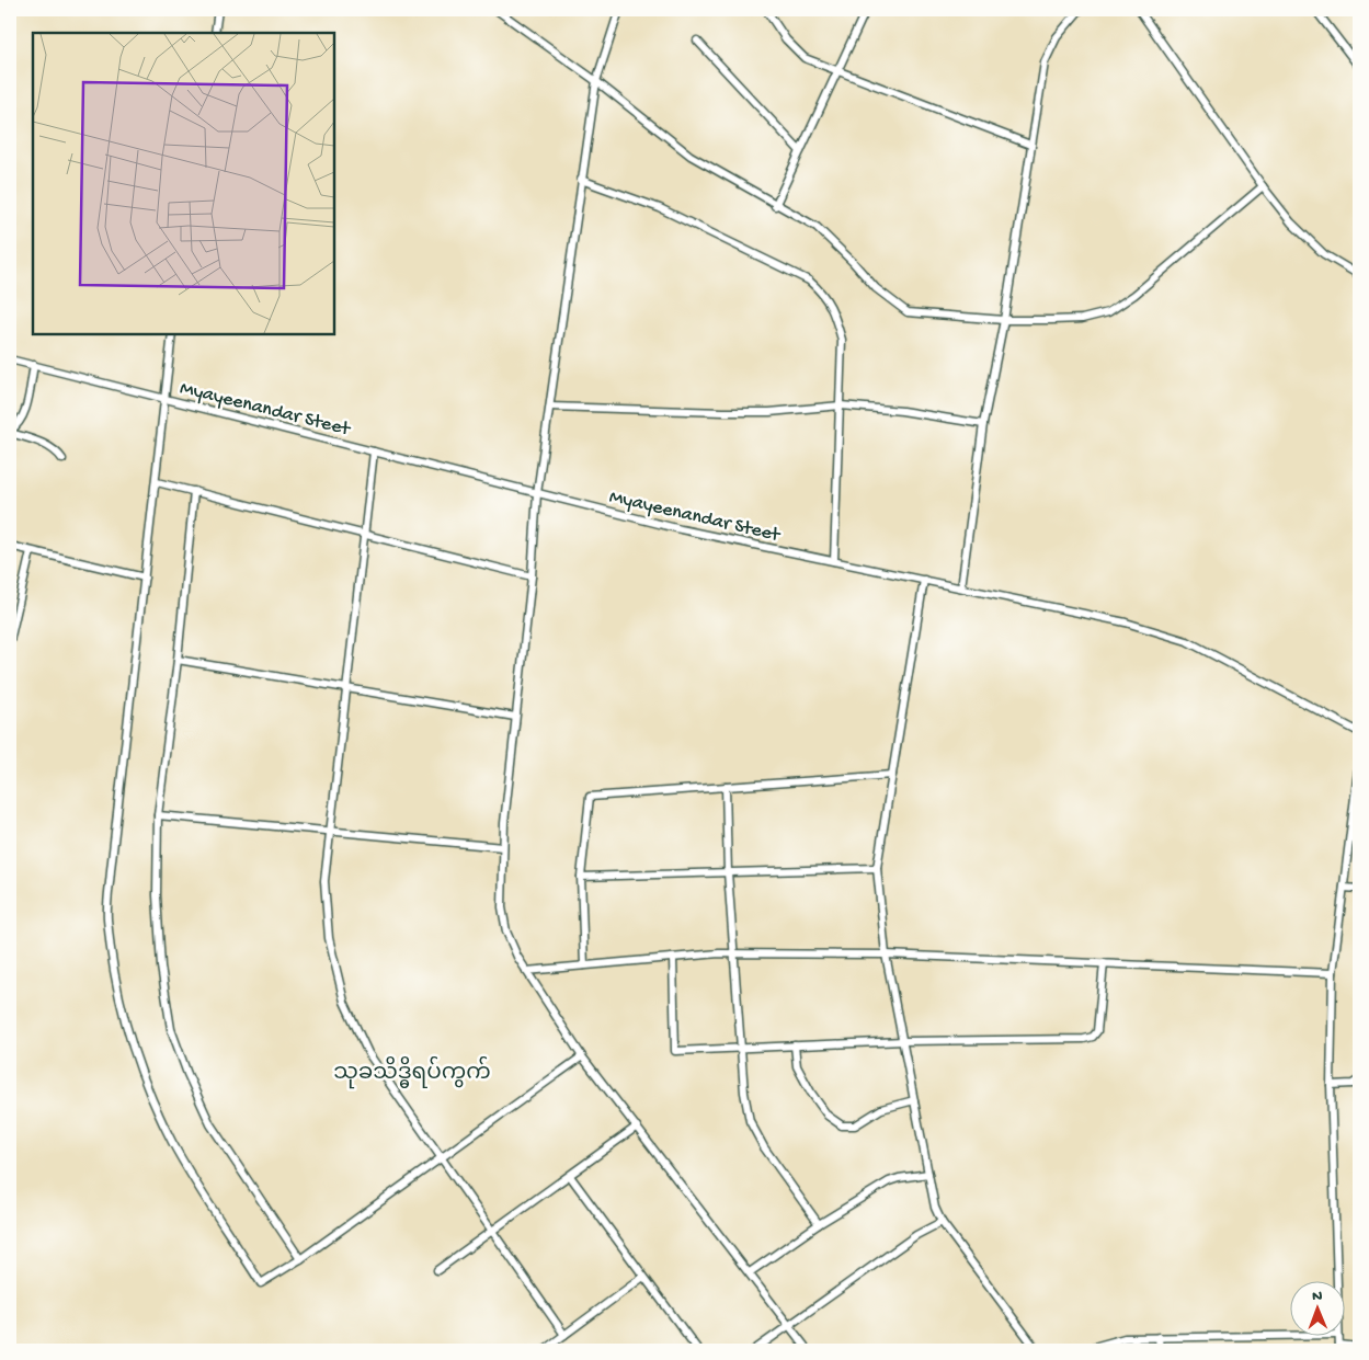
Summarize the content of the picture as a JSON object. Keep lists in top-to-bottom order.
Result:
{
  "streets": {
    "street": ["Myayeenandar Steet"]
  },
  "districts": ["သုခသိဒ္ဓိရပ်ကွက်"],
  "north": "top"
}
